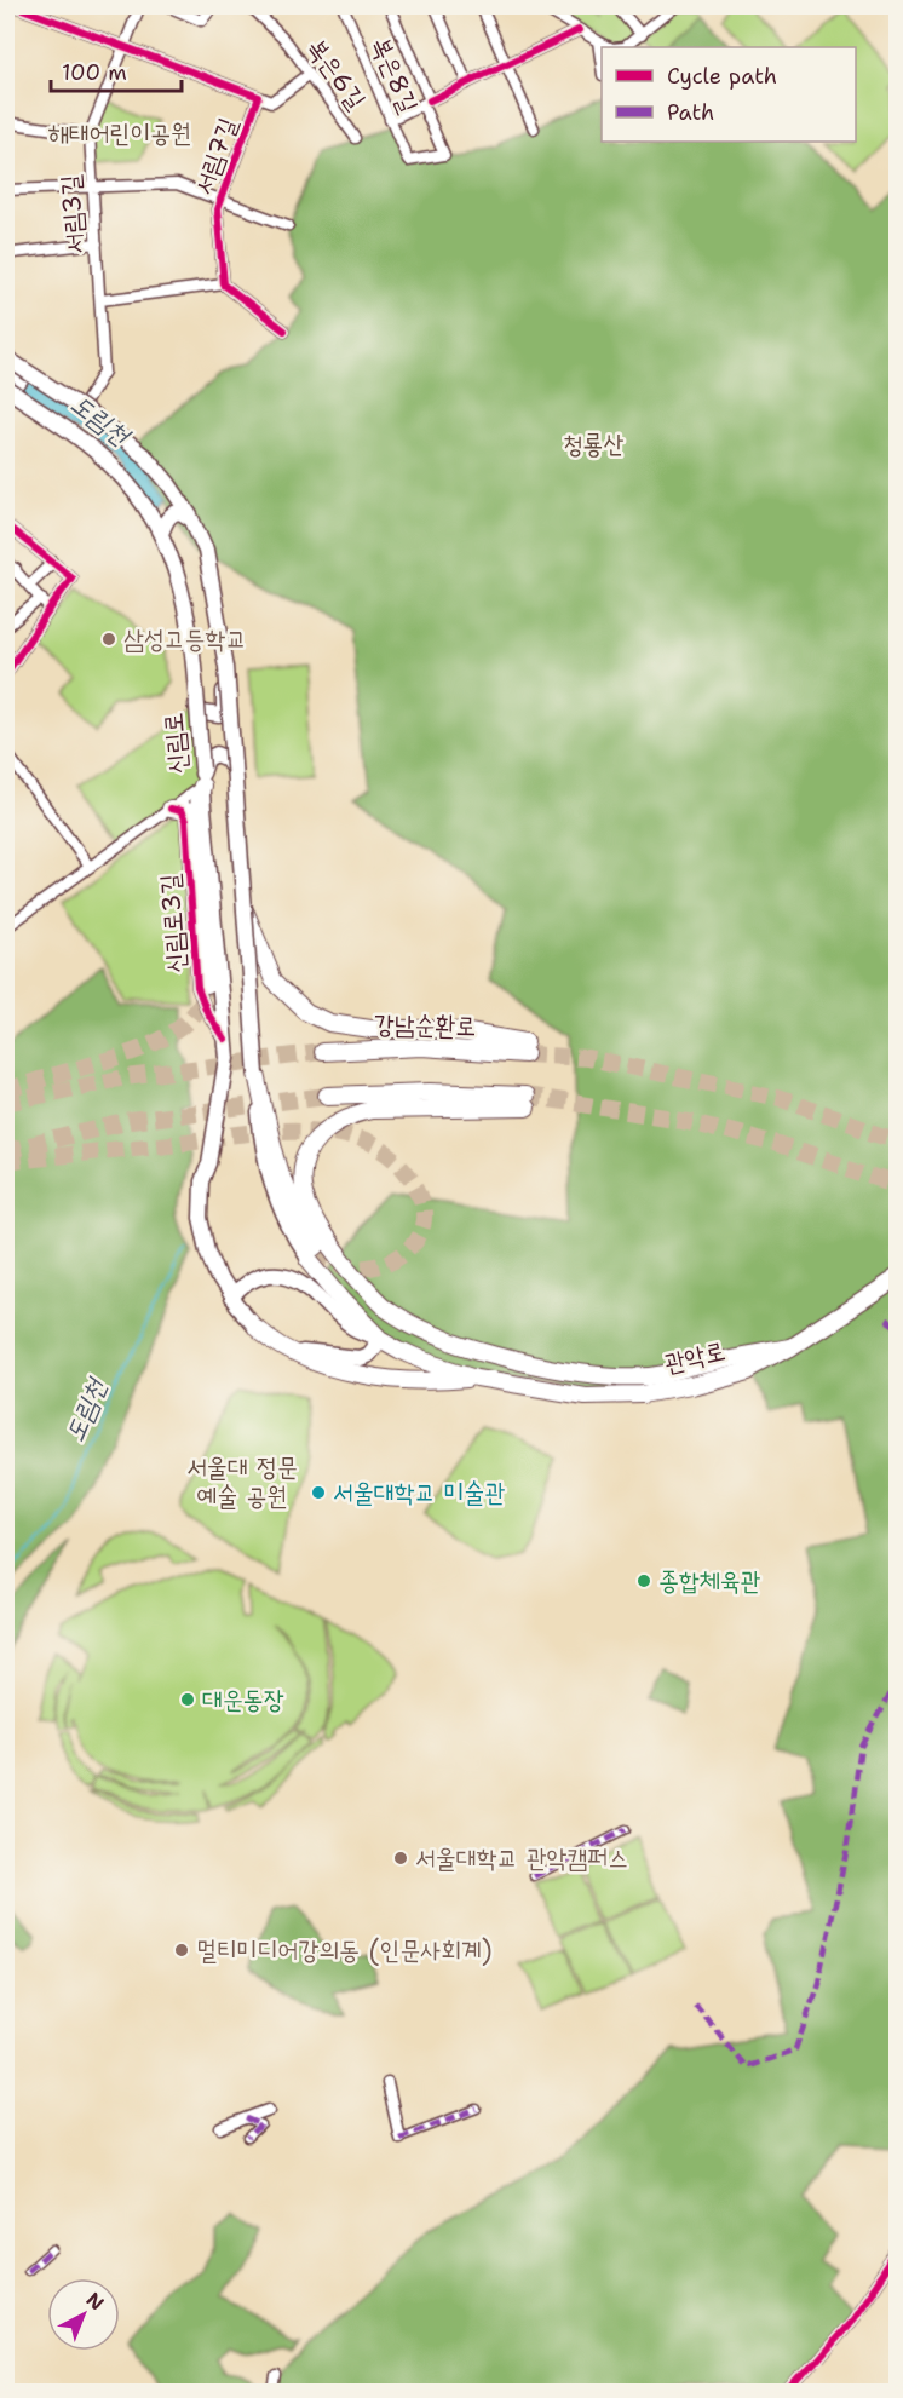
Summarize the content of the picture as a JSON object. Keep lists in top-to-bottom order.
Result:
{
  "streets": {
    "main road": ["신림로", "강남순환로", "관악로"],
    "street": [
      "복은6길",
      "복은8길",
      "서림7길",
      "서림3길",
      "신림로3길"
    ]
  },
  "crossings": [
    ["서림7길", "서림3길"],
    ["신림로", "신림로3길"],
    ["신림로", "관악로"]
  ],
  "water": ["도림천"],
  "parks": ["해태어린이공원", "청룡산", "서울대 정문 예술 공원"],
  "places": [
    "삼성고등학교",
    "서울대학교 미술관",
    "종합체육관",
    "대운동장",
    "서울대학교 관악캠퍼스",
    "멀티미디어강의동 (인문사회계)"
  ],
  "legend": ["Cycle path", "Path"],
  "scale_bar": "100 m",
  "north": "top right"
}
